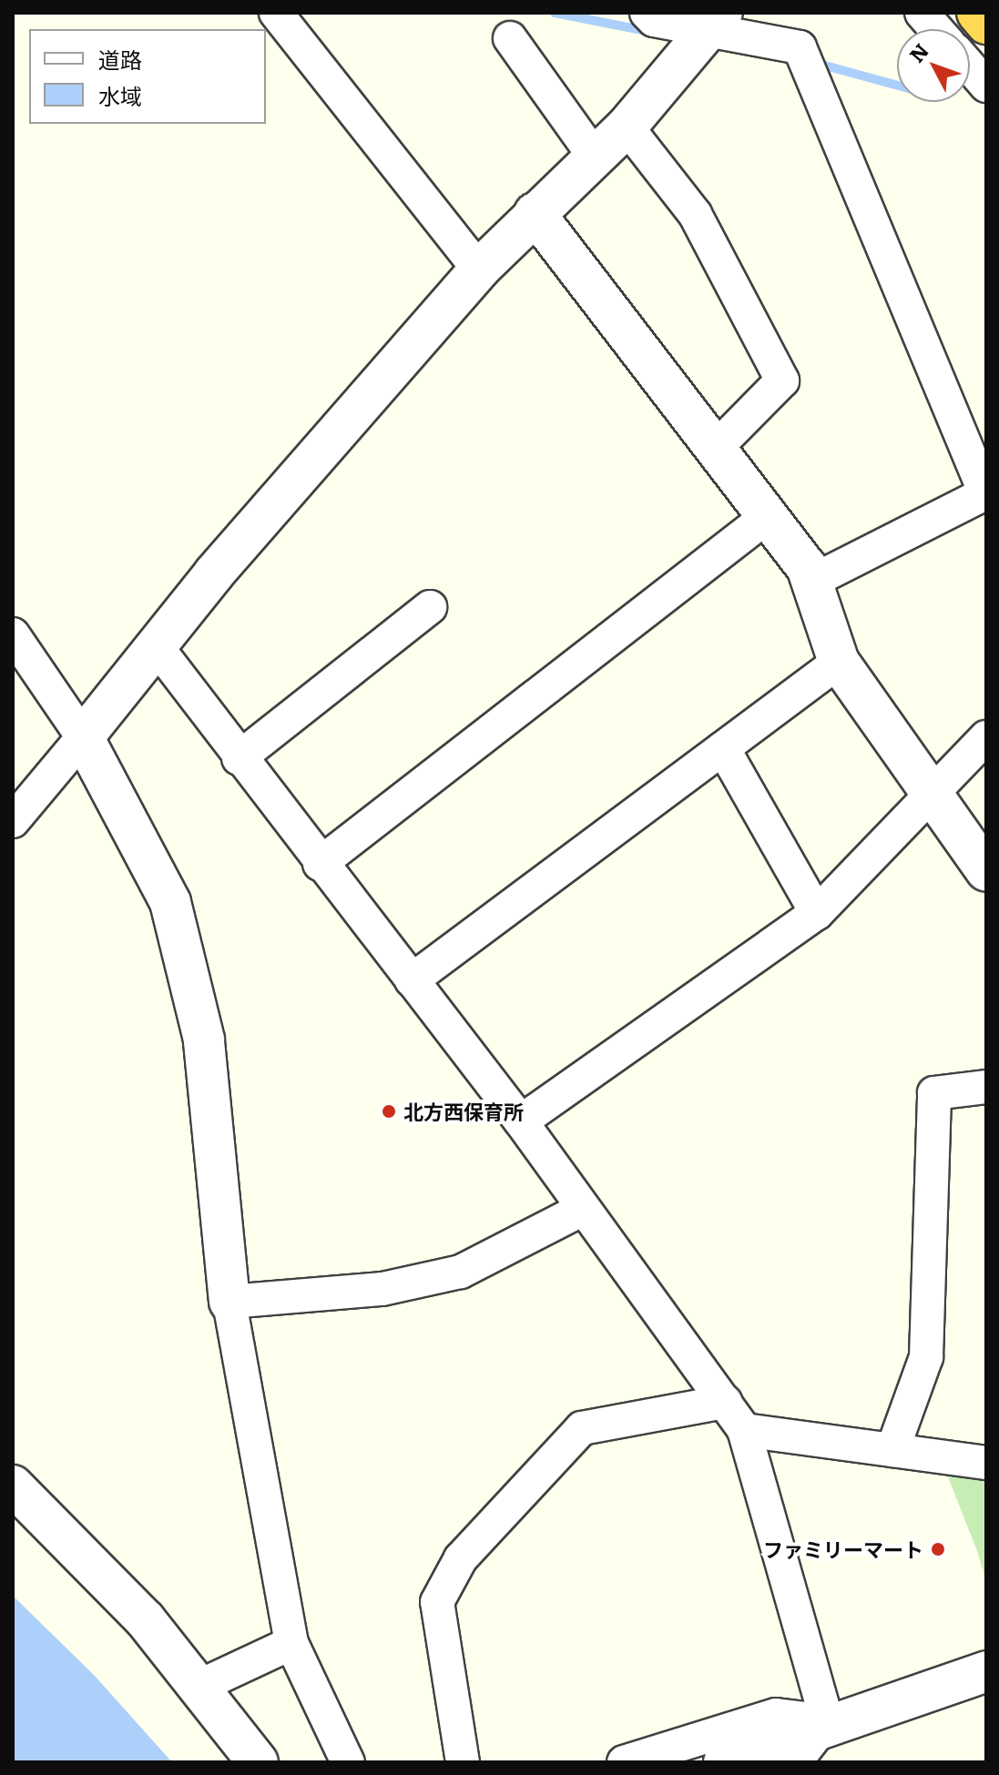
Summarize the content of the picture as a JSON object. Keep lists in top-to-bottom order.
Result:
{
  "places": ["北方西保育所", "ファミリーマート"],
  "legend": ["道路", "水域"],
  "north": "top left"
}
